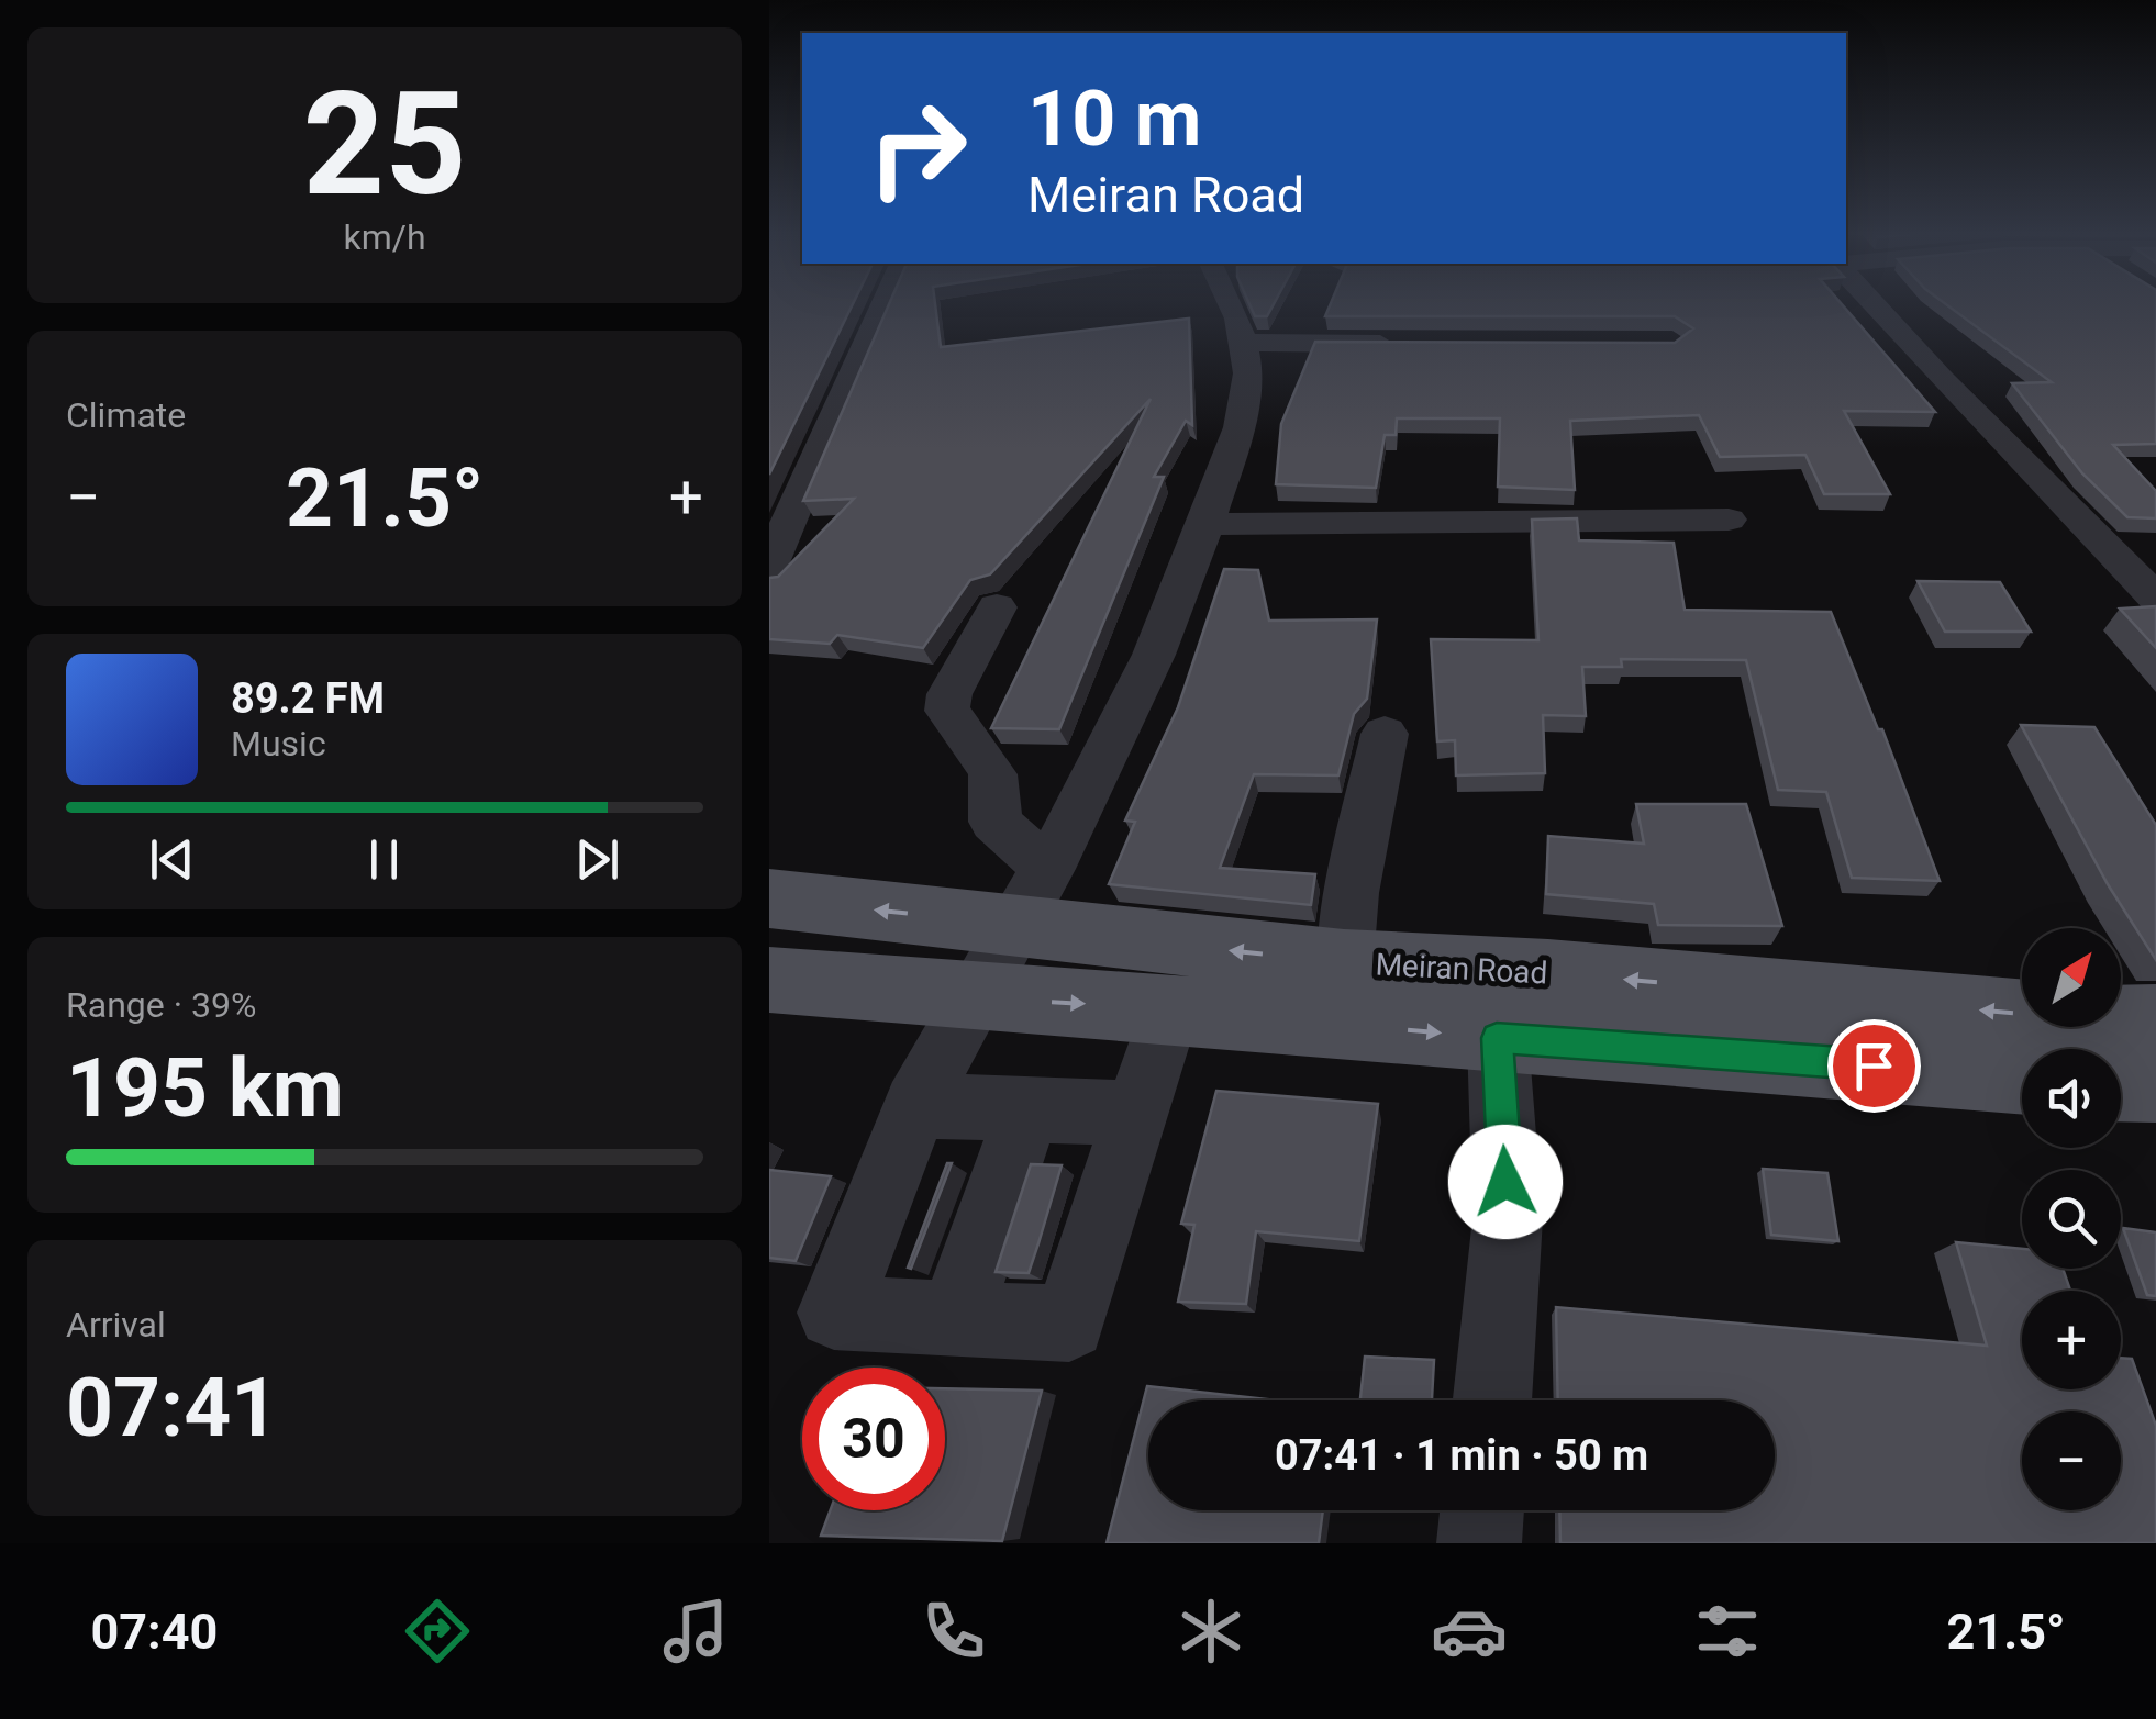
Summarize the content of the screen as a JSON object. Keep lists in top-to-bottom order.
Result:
{
  "streets": {
    "main road": ["Meiran Road"]
  },
  "north": "top right",
  "page": {
    "tile": [
      ["25", "km/h"],
      "Climate",
      ["Range · 39%", "195 km"],
      ["Arrival", "07:41"]
    ],
    "turn": ["10 m", "Meiran Road"],
    "heat": ["−", "21.5°", "+"],
    "song": ["89.2 FM", "Music"],
    "map_buttons": ["+", "−"],
    "limit": "30",
    "trip": "07:41 · 1 min · 50 m",
    "tabs": ["07:40", "21.5°"]
  }
}
